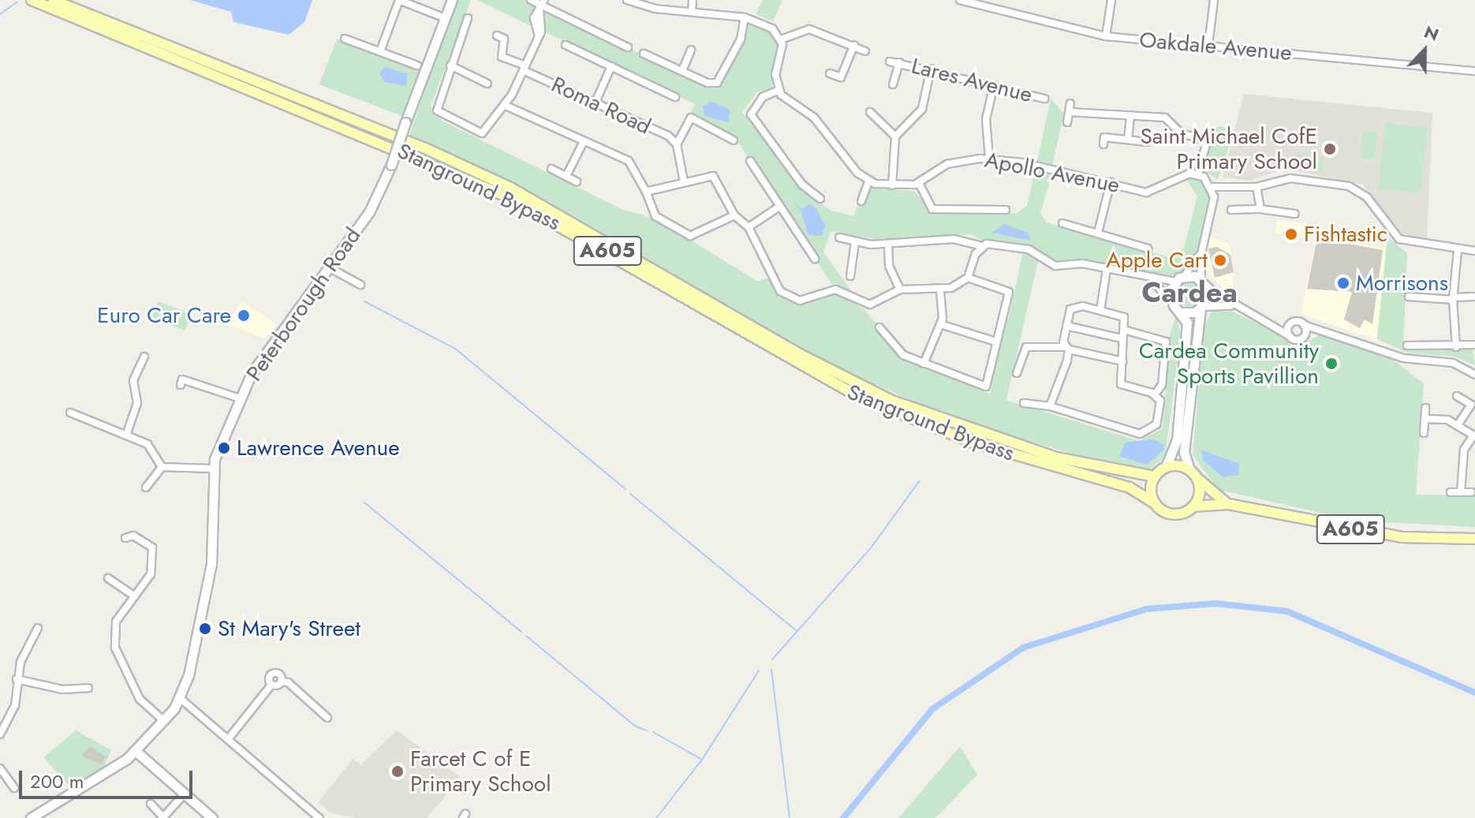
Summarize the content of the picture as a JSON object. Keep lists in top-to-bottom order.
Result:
{
  "streets": {
    "main road": ["Stanground Bypass", "A605", "Peterborough Road"],
    "street": [
      "Oakdale Avenue",
      "Lares Avenue",
      "Roma Road",
      "Apollo Avenue"
    ]
  },
  "crossings": [
    ["Stanground Bypass", "A605"]
  ],
  "districts": ["Cardea"],
  "places": [
    "Saint Michael CofE Primary School",
    "Fishtastic",
    "Apple Cart",
    "Morrisons",
    "Euro Car Care",
    "Cardea Community Sports Pavillion",
    "Lawrence Avenue",
    "St Mary's Street",
    "Farcet C of E Primary School"
  ],
  "scale_bar": "200 m",
  "north": "top"
}
